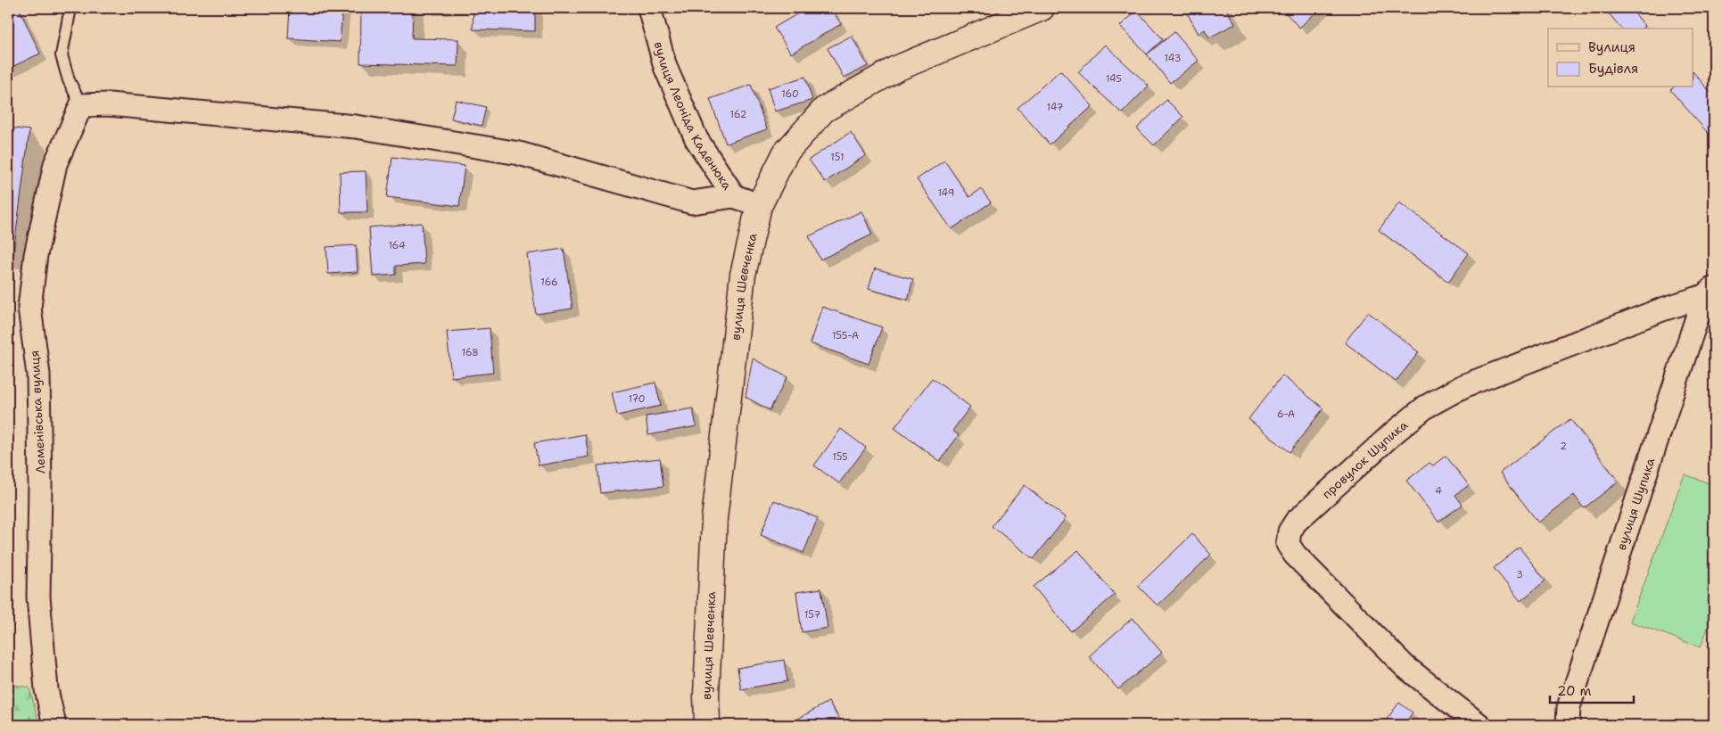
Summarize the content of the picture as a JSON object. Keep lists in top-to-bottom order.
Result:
{
  "streets": {
    "street": [
      "вулиця Леоніда Каденюка",
      "вулиця Шевченка",
      "Леменівська вулиця",
      "провулок Шупика",
      "вулиця Шупика"
    ]
  },
  "crossings": [
    ["вулиця Леоніда Каденюка", "вулиця Шевченка"],
    ["провулок Шупика", "вулиця Шупика"]
  ],
  "house_numbers": [
    "143",
    "145",
    "160",
    "147",
    "162",
    "151",
    "149",
    "164",
    "166",
    "155-А",
    "168",
    "170",
    "6-А",
    "2",
    "155",
    "4",
    "3",
    "157"
  ],
  "legend": ["Вулиця", "Будівля"],
  "scale_bar": "20 m"
}
